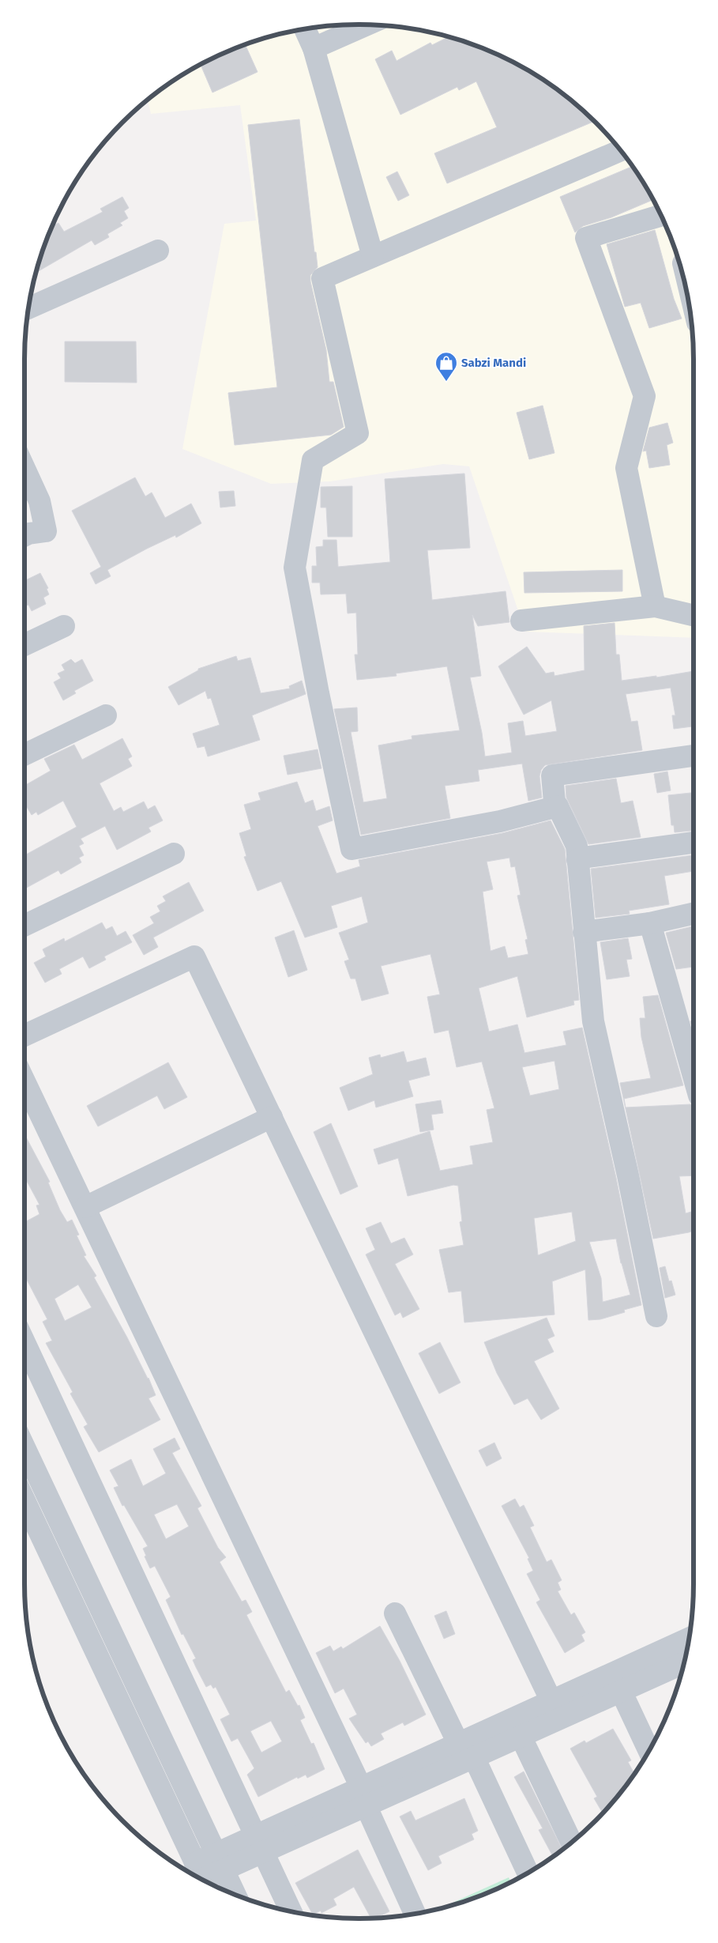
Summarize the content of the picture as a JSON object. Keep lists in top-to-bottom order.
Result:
{
  "places": {
    "shop": ["Sabzi Mandi"]
  }
}
